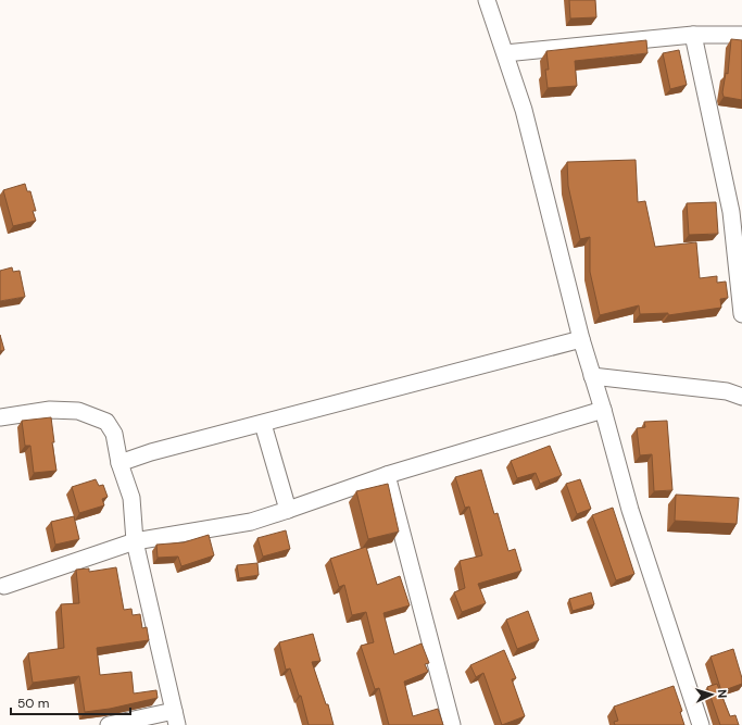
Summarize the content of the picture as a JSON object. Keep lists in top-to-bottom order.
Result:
{
  "scale_bar": "50 m",
  "north": "right"
}
